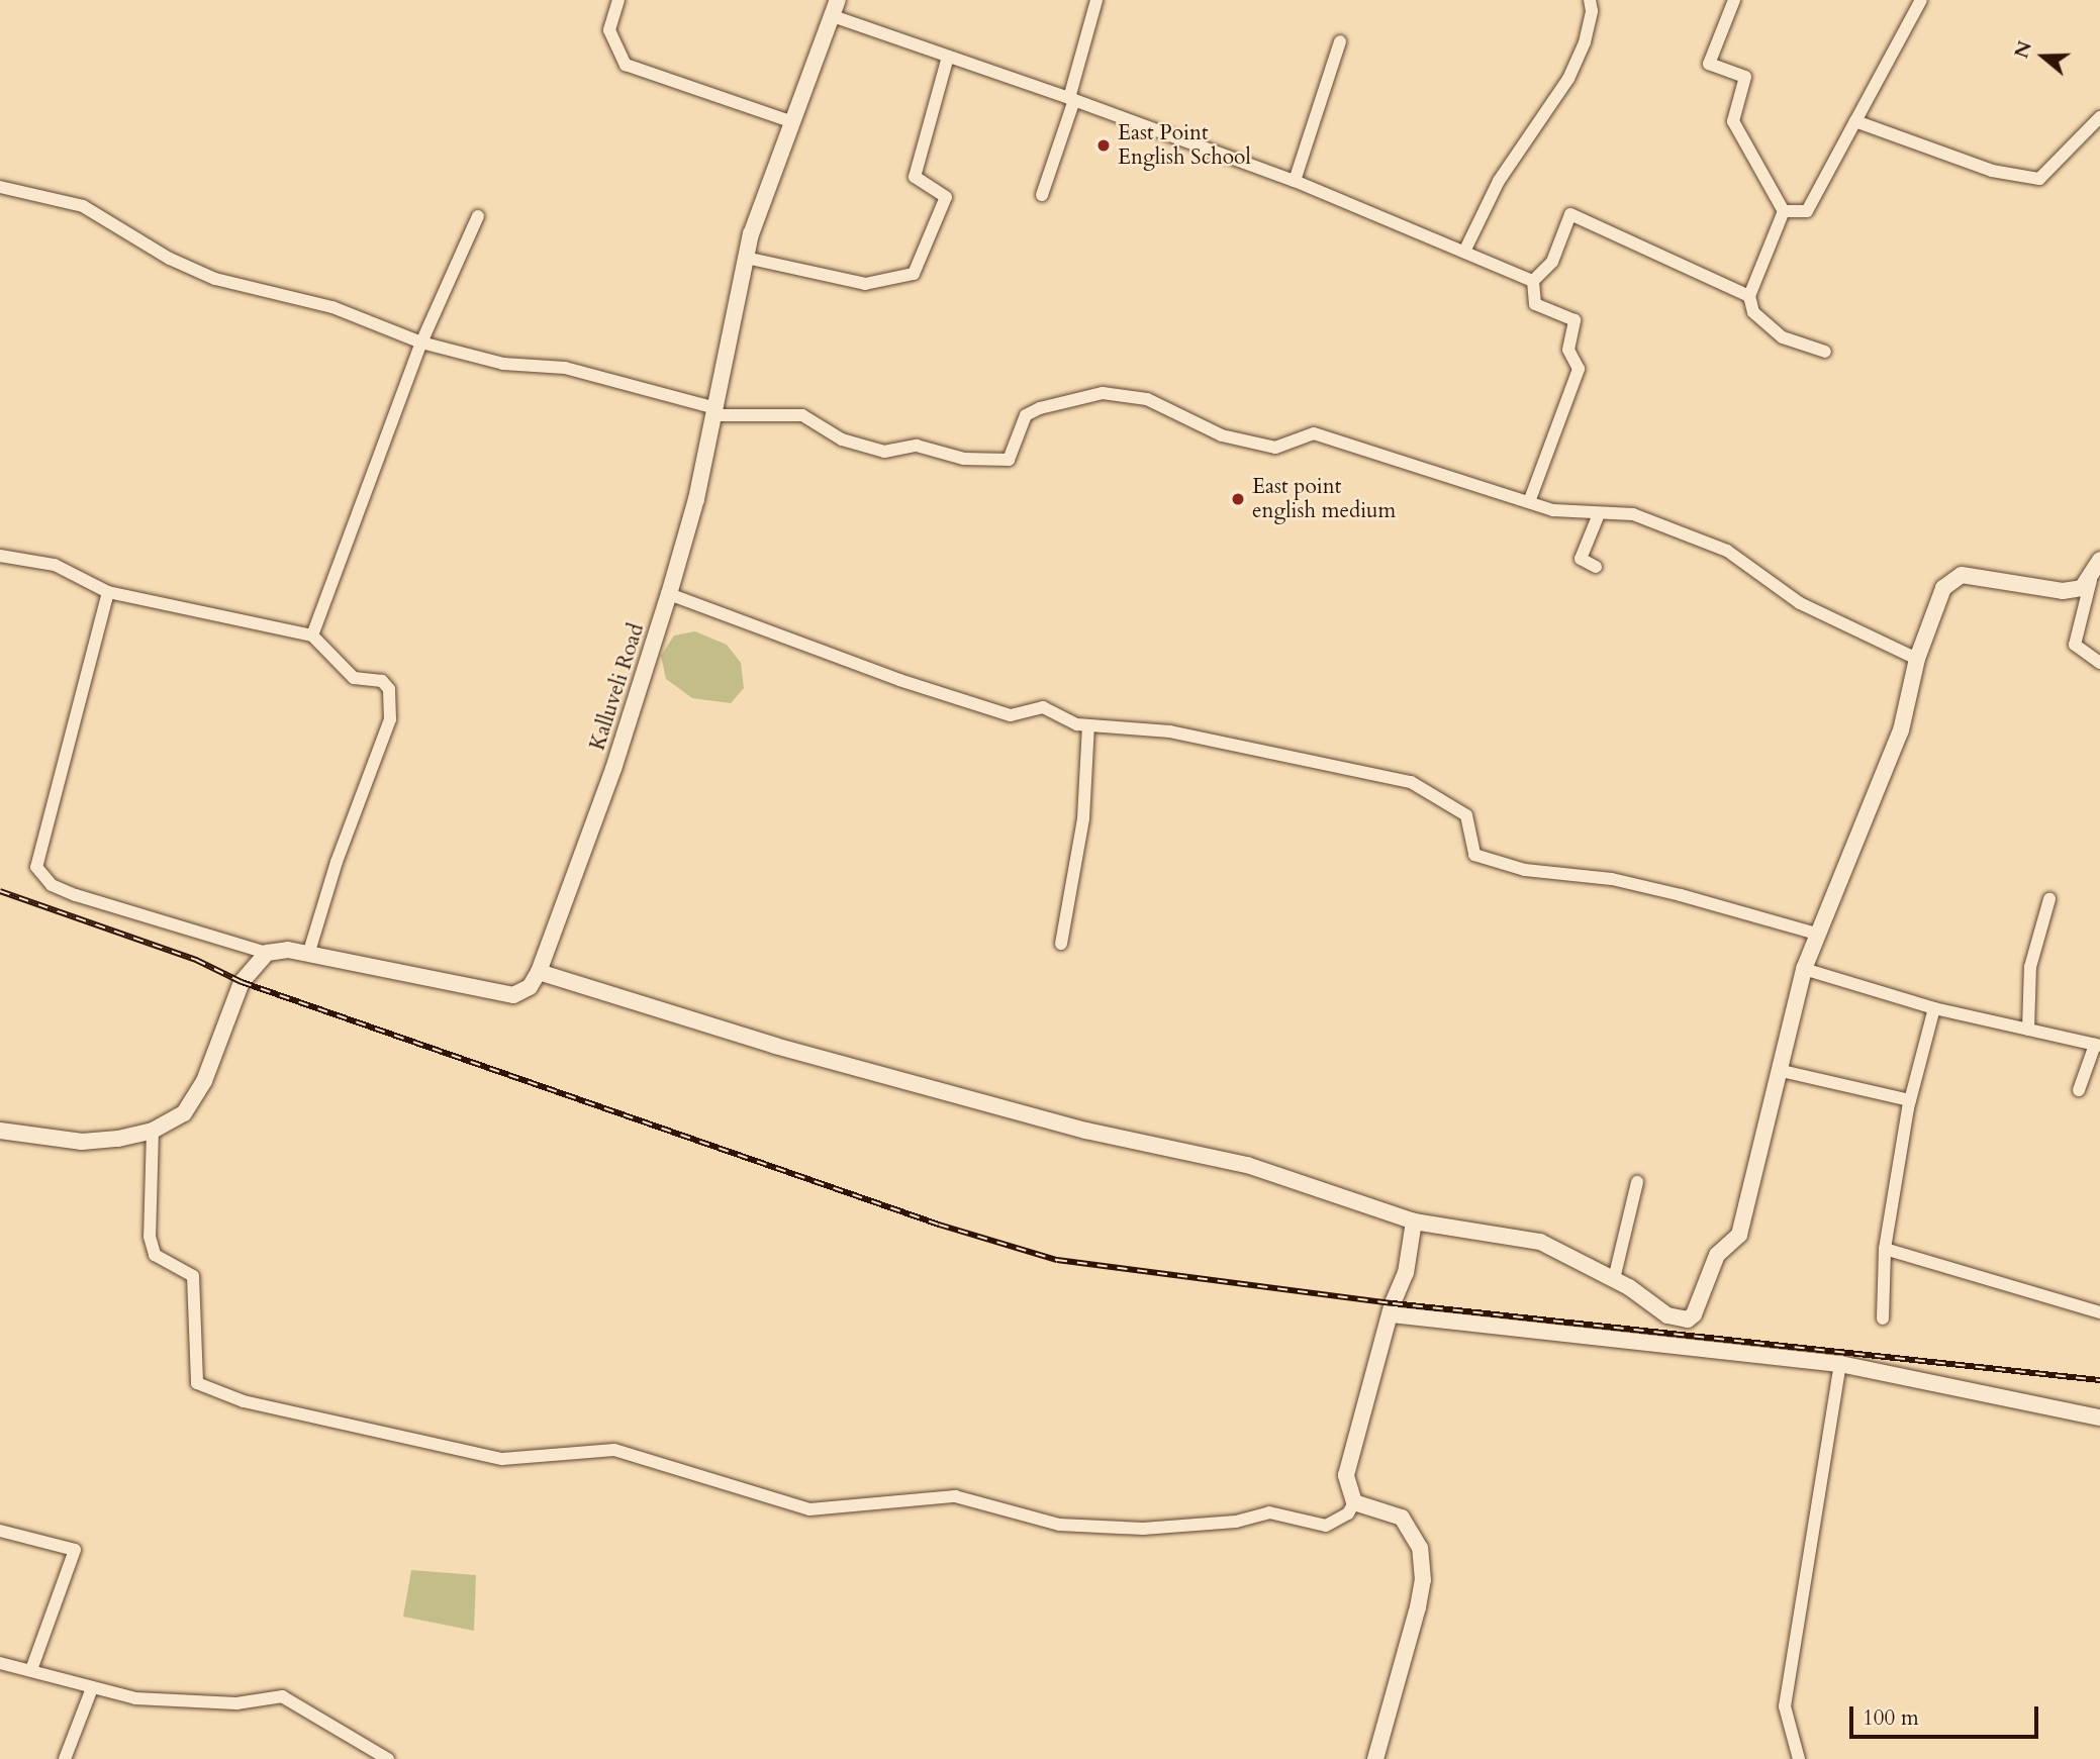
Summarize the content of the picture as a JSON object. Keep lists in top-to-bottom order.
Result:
{
  "streets": {
    "street": ["Kalluveli Road"]
  },
  "places": ["East Point English School", "East point english medium"],
  "scale_bar": "100 m",
  "north": "left"
}
